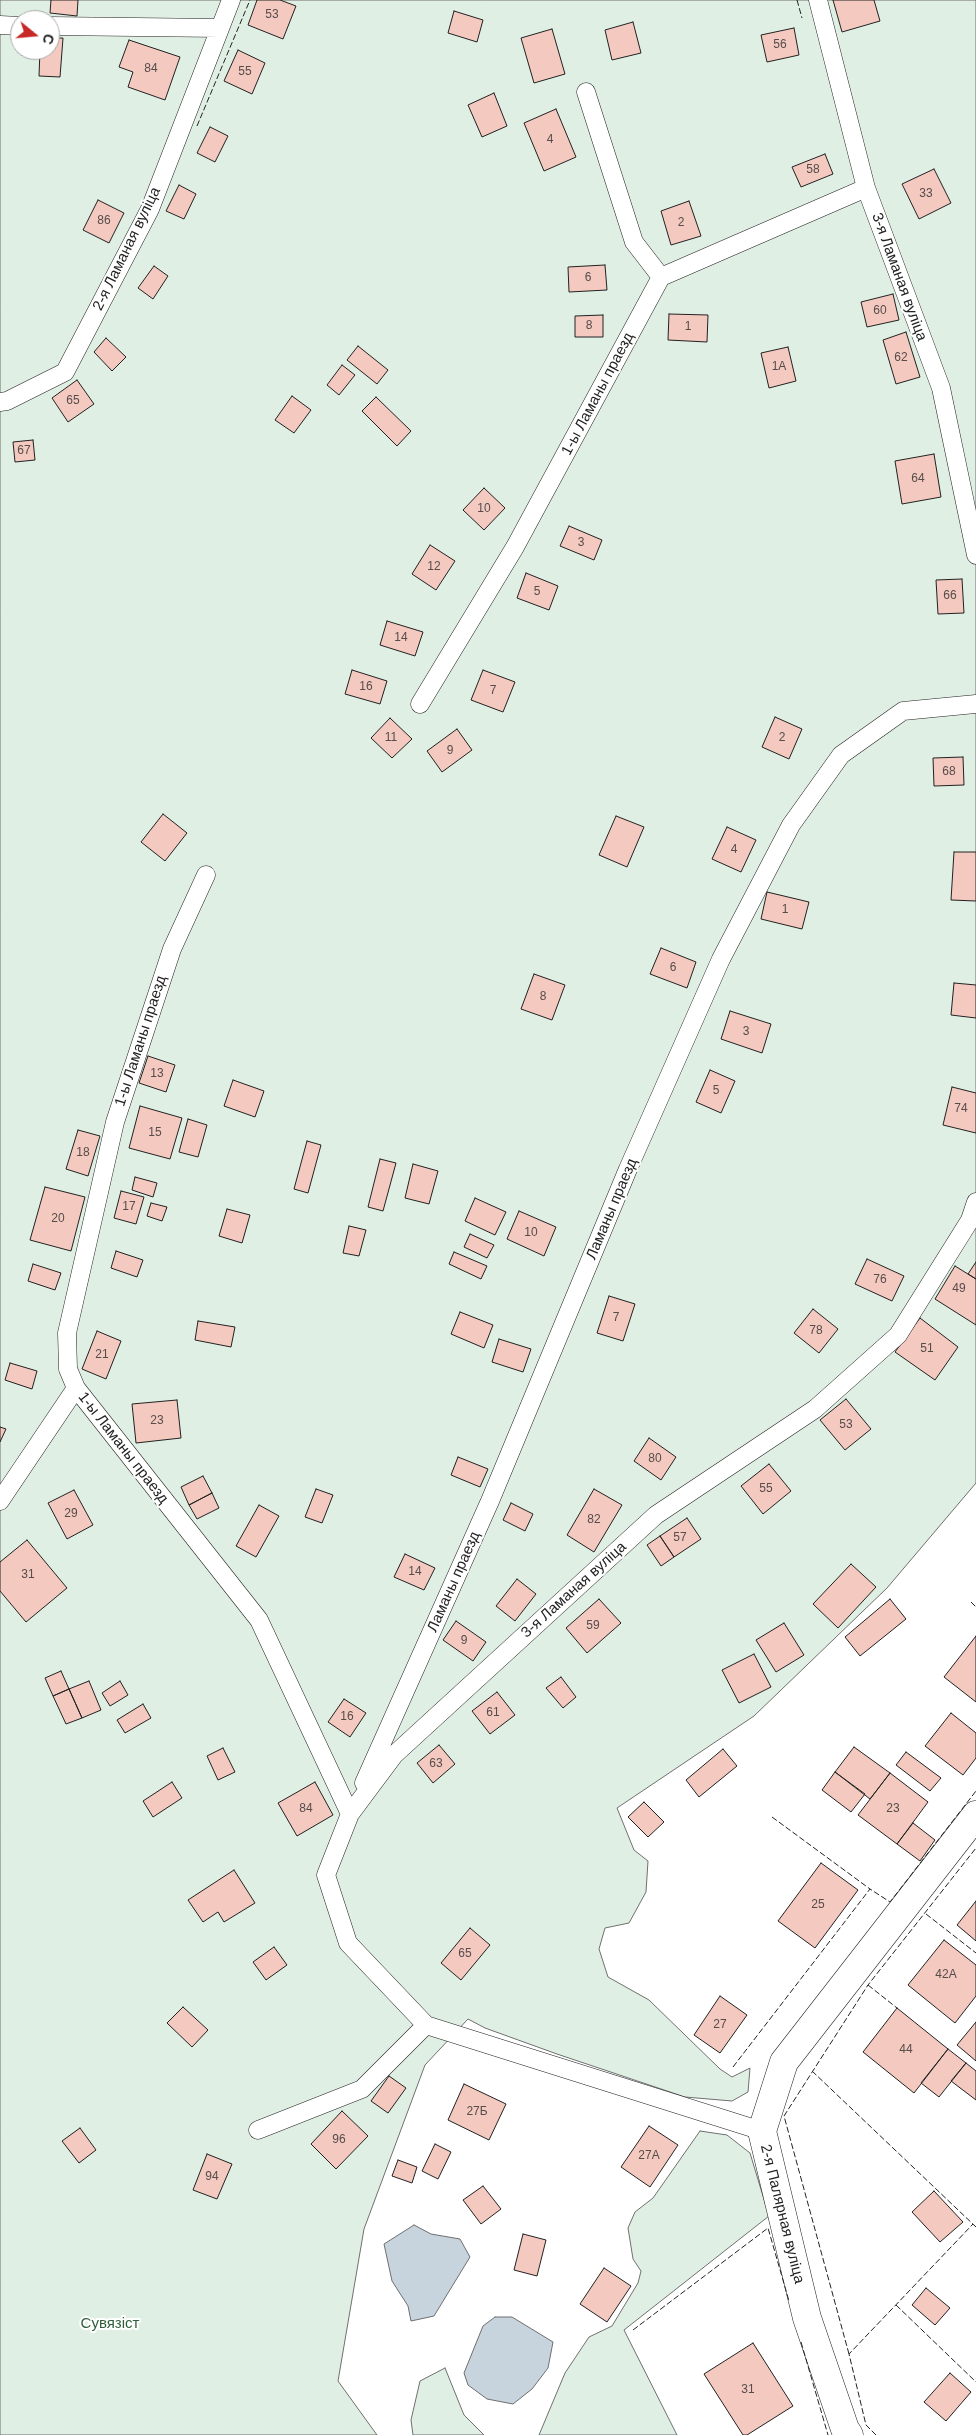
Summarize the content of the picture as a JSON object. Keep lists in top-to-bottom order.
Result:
{
  "streets": {
    "street": ["2-я Палярная вуліца"],
    "lane": [
      "2-я Ламаная вуліца",
      "3-я Ламаная вуліца",
      "1-ы Ламаны праезд",
      "Ламаны праезд"
    ]
  },
  "crossings": [
    ["3-я Ламаная вуліца", "1-ы Ламаны праезд"],
    ["3-я Ламаная вуліца", "Ламаны праезд"],
    ["1-ы Ламаны праезд", "Ламаны праезд"]
  ],
  "parks": ["Сувязіст"],
  "house_numbers": [
    "53",
    "56",
    "84",
    "55",
    "4",
    "58",
    "33",
    "86",
    "2",
    "6",
    "60",
    "8",
    "1",
    "62",
    "1А",
    "65",
    "67",
    "64",
    "10",
    "3",
    "12",
    "5",
    "66",
    "14",
    "16",
    "7",
    "11",
    "2",
    "9",
    "68",
    "4",
    "1",
    "6",
    "8",
    "3",
    "13",
    "5",
    "74",
    "15",
    "18",
    "17",
    "20",
    "10",
    "76",
    "49",
    "7",
    "78",
    "51",
    "21",
    "23",
    "53",
    "80",
    "55",
    "29",
    "82",
    "57",
    "14",
    "31",
    "59",
    "9",
    "61",
    "16",
    "63",
    "84",
    "23",
    "25",
    "65",
    "42А",
    "27",
    "44",
    "27Б",
    "96",
    "27А",
    "94",
    "31"
  ],
  "north": "right"
}
